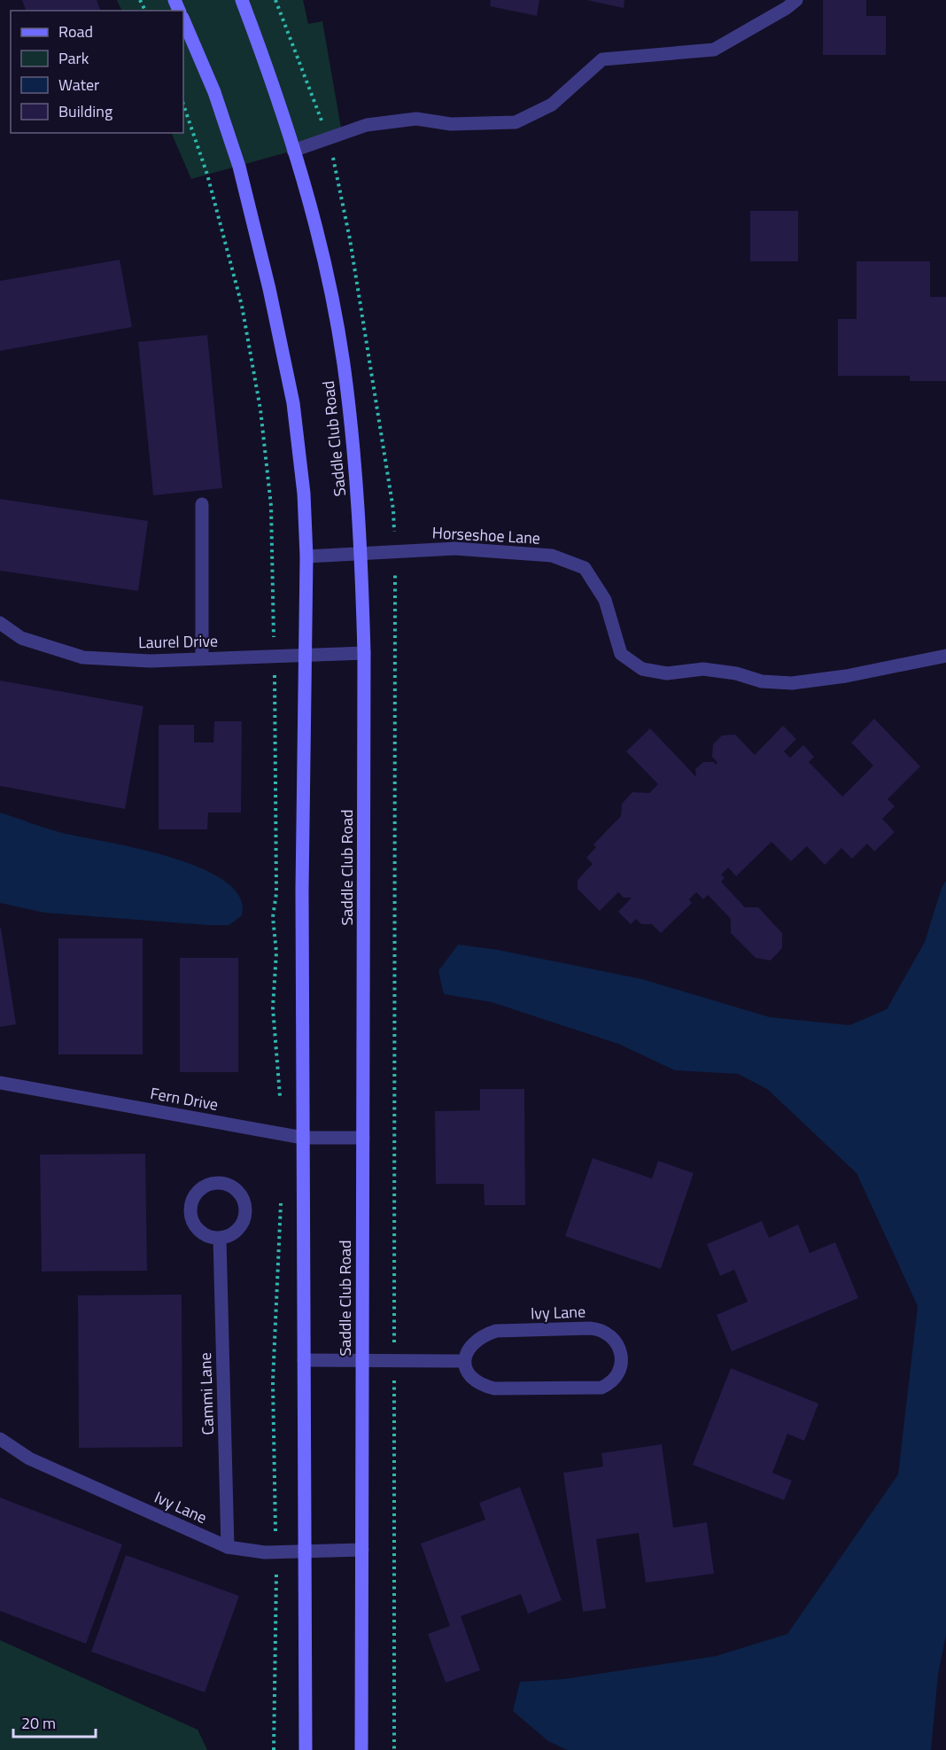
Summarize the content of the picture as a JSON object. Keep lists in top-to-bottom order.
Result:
{
  "streets": {
    "street": [
      "Saddle Club Road",
      "Horseshoe Lane",
      "Laurel Drive",
      "Fern Drive",
      "Ivy Lane",
      "Cammi Lane"
    ]
  },
  "crossings": [
    ["Saddle Club Road", "Horseshoe Lane"],
    ["Saddle Club Road", "Laurel Drive"],
    ["Saddle Club Road", "Fern Drive"],
    ["Saddle Club Road", "Ivy Lane"],
    ["Ivy Lane", "Cammi Lane"]
  ],
  "legend": [
    "Road",
    "Park",
    "Water",
    "Building"
  ],
  "scale_bar": "20 m"
}
